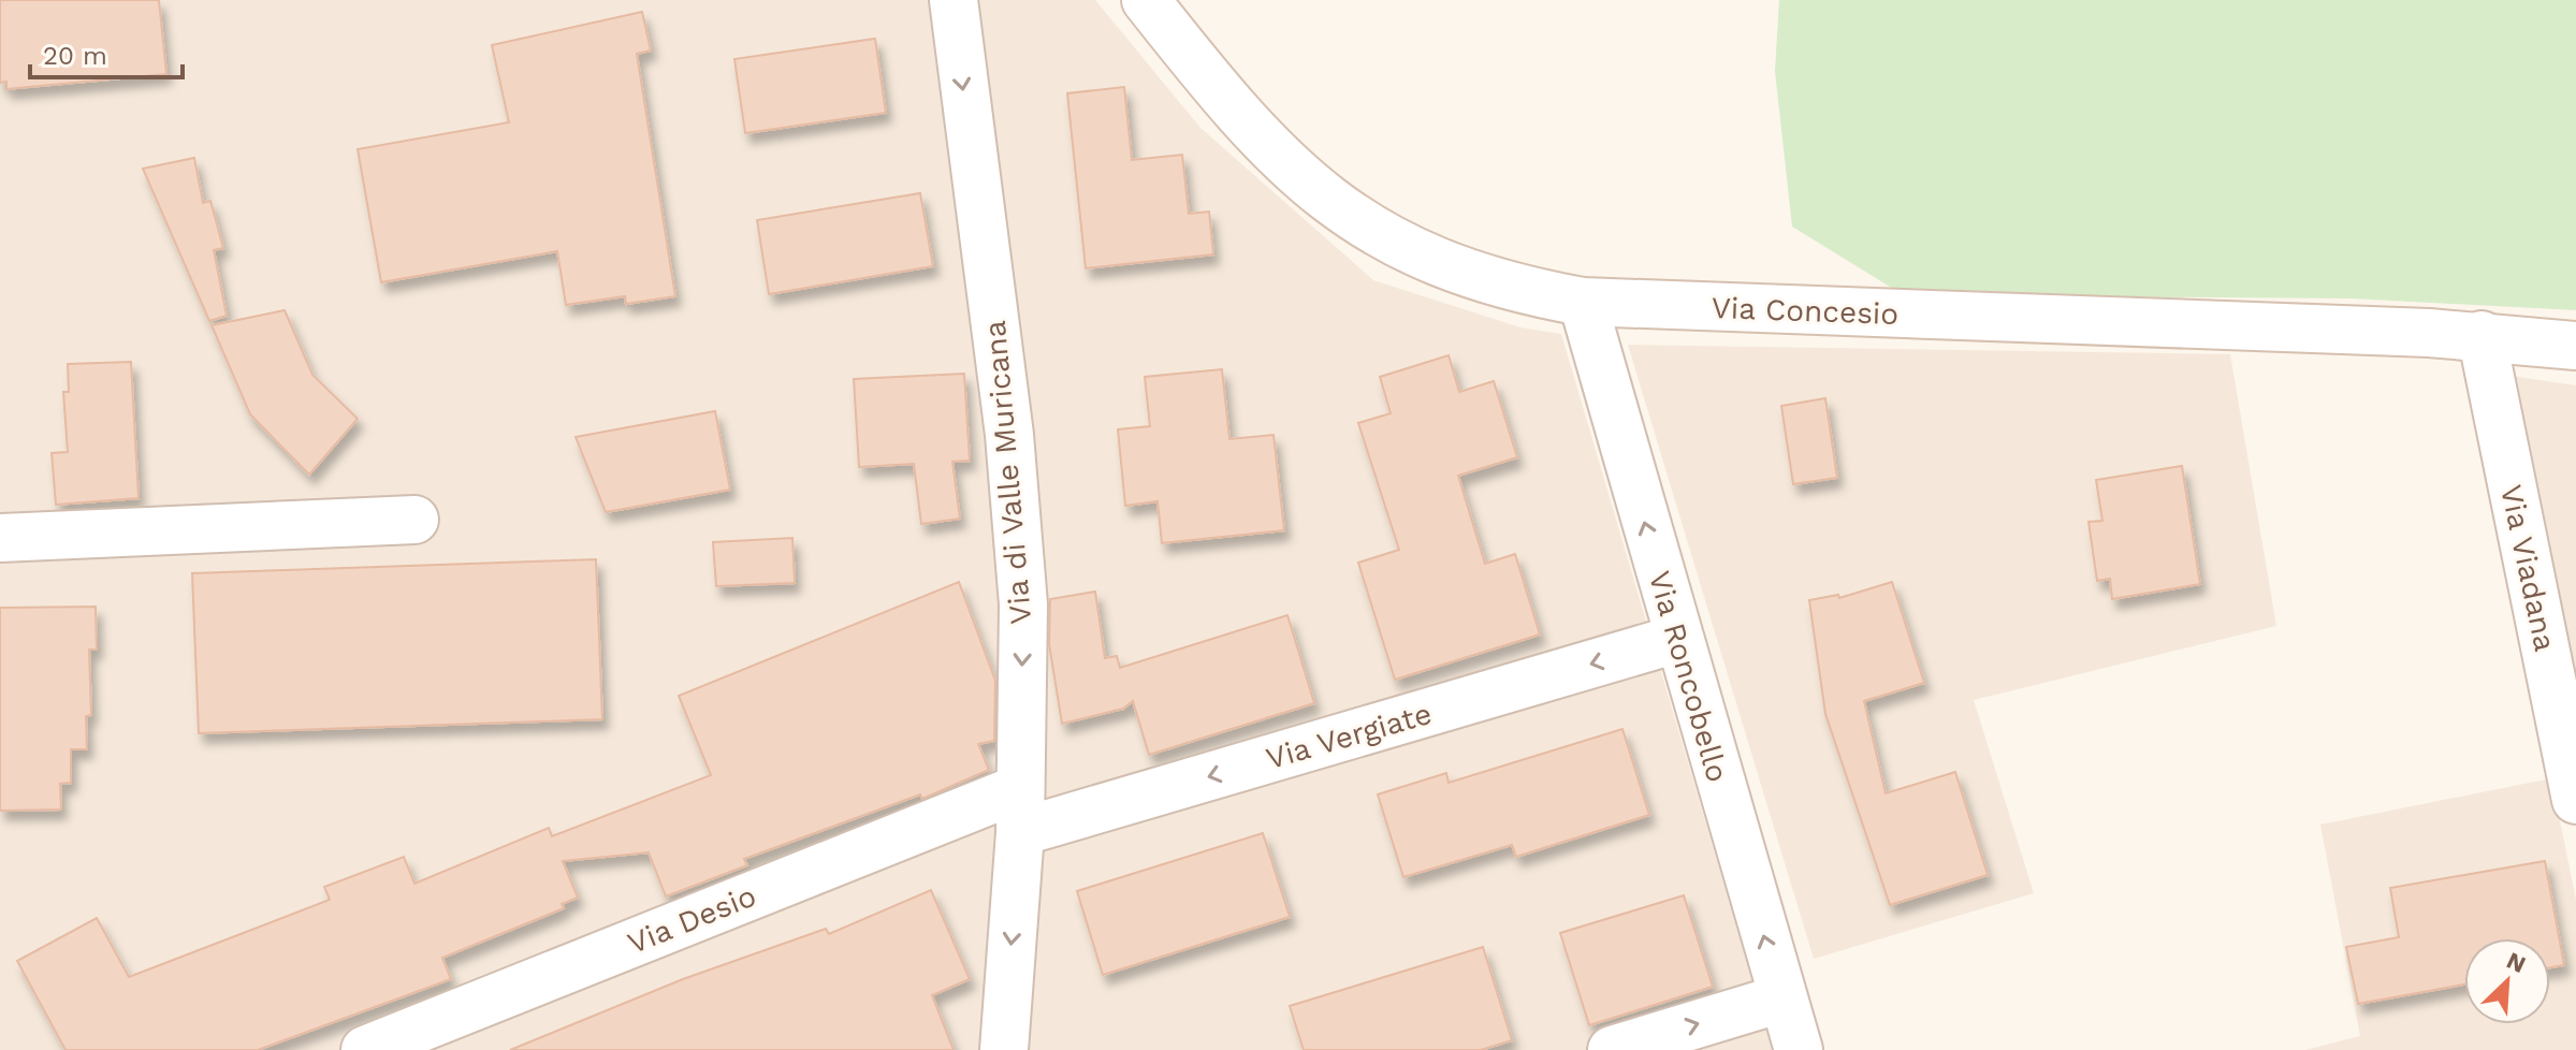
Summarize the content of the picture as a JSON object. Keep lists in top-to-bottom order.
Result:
{
  "streets": {
    "street": [
      "Via Concesio",
      "Via di Valle Muricana",
      "Via Viadana",
      "Via Roncobello",
      "Via Vergiate",
      "Via Desio"
    ]
  },
  "crossings": [
    ["Via Concesio", "Via Viadana"],
    ["Via Concesio", "Via Roncobello"],
    ["Via di Valle Muricana", "Via Vergiate"],
    ["Via di Valle Muricana", "Via Desio"],
    ["Via Roncobello", "Via Vergiate"],
    ["Via Vergiate", "Via Desio"]
  ],
  "one_way": ["Via di Valle Muricana", "Via Roncobello", "Via Vergiate"],
  "scale_bar": "20 m",
  "north": "top right"
}
